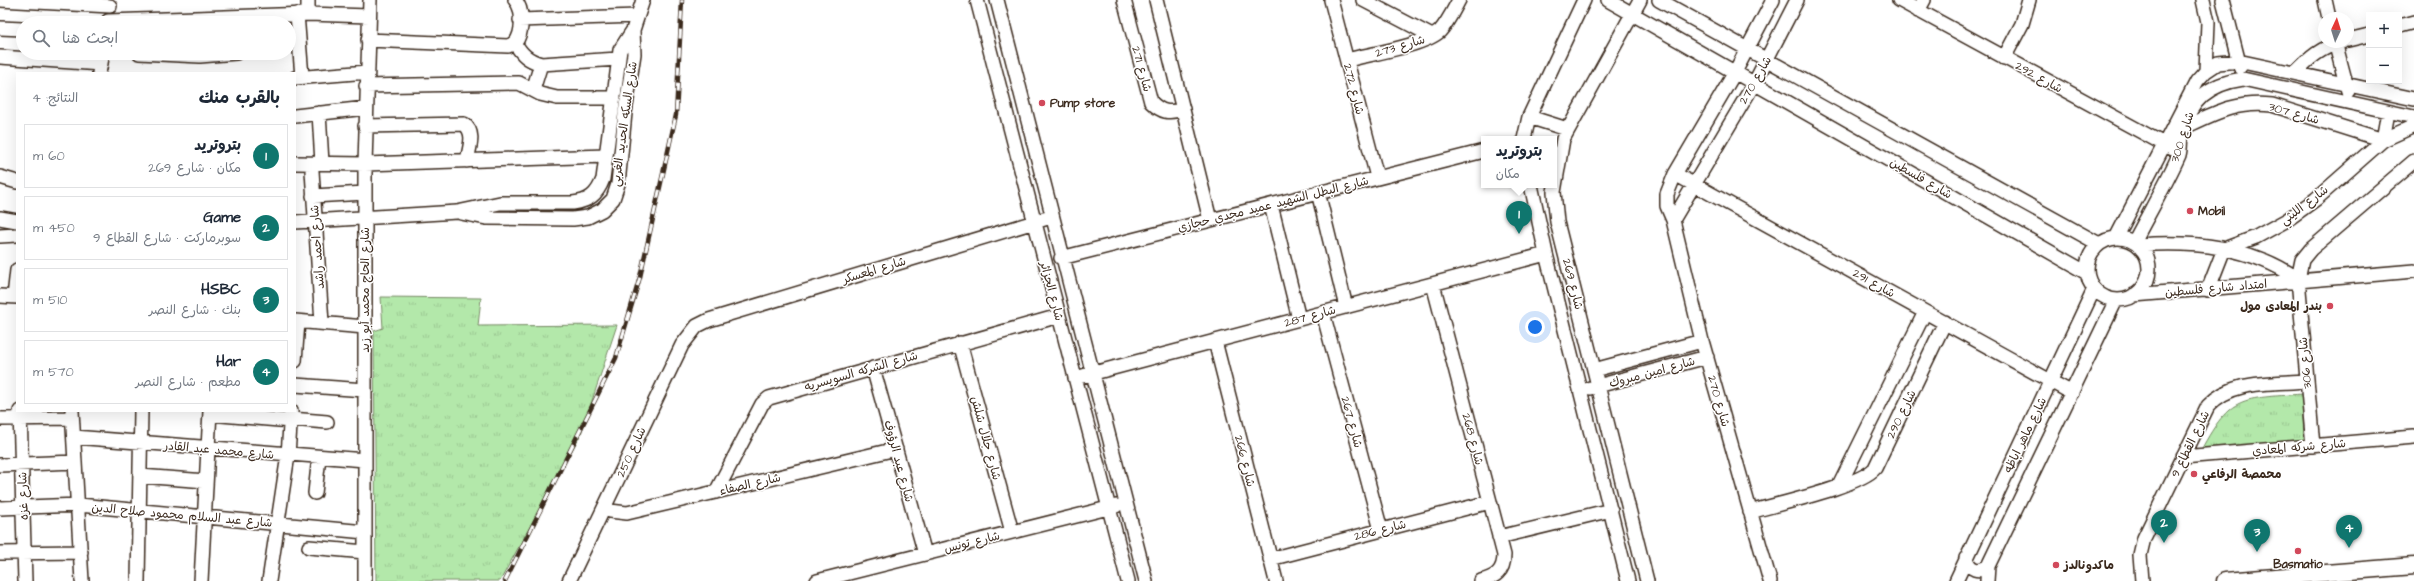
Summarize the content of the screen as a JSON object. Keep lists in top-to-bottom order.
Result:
{
  "streets": {
    "street": [
      "شارع 273",
      "شارع 271",
      "شارع 292",
      "شارع 270",
      "شارع 272",
      "شارع 307",
      "شارع السكه الحديد الغربي",
      "شارع 300",
      "شارع فلسطين",
      "شارع البطل الشهيد عميد مجدي حجازي",
      "شارع الليثي",
      "شارع احمد راشد",
      "شارع المعسكر",
      "شارع 291",
      "شارع 269",
      "امتداد شارع فلسطين",
      "شارع الحاج محمد أبو زيد",
      "شارع الجزائر",
      "شارع 287",
      "شارع 306",
      "شارع الشركه السويسريه",
      "شارع امين مبروك",
      "شارع 290",
      "شارع 267",
      "شارع ماهر اباظه",
      "شارع جلال شلش",
      "شارع 268",
      "شارع القطاع 9",
      "شارع شركه المعادي",
      "شارع محمد عبد القادر",
      "شارع 250",
      "شارع عبد الرؤوف",
      "شارع 266",
      "شارع الصفاء",
      "شارع غزه",
      "شارع عبد السلام محمود صلاح الدين",
      "شارع 286",
      "شارع تونس"
    ]
  },
  "crossings": [
    ["شارع 273", "شارع 272"],
    ["شارع 292", "شارع 300"],
    ["شارع 270", "شارع فلسطين"],
    ["شارع 270", "شارع 291"],
    ["شارع 270", "شارع امين مبروك"],
    ["شارع 270", "شارع 290"],
    ["شارع 272", "شارع البطل الشهيد عميد مجدي حجازي"],
    ["شارع 307", "شارع 300"],
    ["شارع 307", "شارع الليثي"],
    ["شارع السكه الحديد الغربي", "شارع احمد راشد"],
    ["شارع السكه الحديد الغربي", "شارع الحاج محمد أبو زيد"],
    ["شارع 300", "شارع فلسطين"],
    ["شارع 300", "امتداد شارع فلسطين"],
    ["شارع 300", "شارع ماهر اباظه"],
    ["شارع فلسطين", "امتداد شارع فلسطين"],
    ["شارع فلسطين", "شارع ماهر اباظه"],
    ["شارع البطل الشهيد عميد مجدي حجازي", "شارع الجزائر"],
    ["شارع الليثي", "امتداد شارع فلسطين"],
    ["شارع المعسكر", "شارع الجزائر"],
    ["شارع المعسكر", "شارع 250"],
    ["شارع 291", "شارع 290"],
    ["شارع 291", "شارع ماهر اباظه"],
    ["شارع 269", "شارع 287"],
    ["شارع 269", "شارع امين مبروك"],
    ["امتداد شارع فلسطين", "شارع 306"],
    ["امتداد شارع فلسطين", "شارع ماهر اباظه"],
    ["شارع الحاج محمد أبو زيد", "شارع محمد عبد القادر"],
    ["شارع الحاج محمد أبو زيد", "شارع عبد السلام محمود صلاح الدين"],
    ["شارع الجزائر", "شارع 287"],
    ["شارع الجزائر", "شارع الشركه السويسريه"],
    ["شارع الجزائر", "شارع تونس"],
    ["شارع 287", "شارع 267"],
    ["شارع 287", "شارع 268"],
    ["شارع 287", "شارع 266"],
    ["شارع 306", "شارع القطاع 9"],
    ["شارع 306", "شارع شركه المعادي"],
    ["شارع الشركه السويسريه", "شارع جلال شلش"],
    ["شارع الشركه السويسريه", "شارع عبد الرؤوف"],
    ["شارع الشركه السويسريه", "شارع الصفاء"],
    ["شارع 267", "شارع 286"],
    ["شارع جلال شلش", "شارع تونس"],
    ["شارع 268", "شارع 286"],
    ["شارع القطاع 9", "شارع شركه المعادي"],
    ["شارع 250", "شارع الصفاء"],
    ["شارع عبد الرؤوف", "شارع الصفاء"],
    ["شارع عبد الرؤوف", "شارع تونس"],
    ["شارع 266", "شارع 286"],
    ["شارع غزه", "شارع عبد السلام محمود صلاح الدين"]
  ],
  "places": [
    "Pump store",
    "Mobil",
    "بندر المعادى مول",
    "محمصة الرفاعي",
    "Basmatio",
    "ماكدونالدز"
  ],
  "north": "top",
  "page": {
    "map_buttons": ["+", "−"],
    "search": "ابحث هنا",
    "heading": ["بالقرب منك", "النتائج: 4"],
    "list": [
      {
        "mark": "1",
        "name": "بتروتريد",
        "note": "مكان · شارع 269",
        "value": "60 m"
      },
      {
        "mark": "2",
        "name": "Game",
        "note": "سوبرماركت · شارع القطاع 9",
        "value": "450 m"
      },
      {
        "mark": "3",
        "name": "HSBC",
        "note": "بنك · شارع النصر",
        "value": "510 m"
      },
      {
        "mark": "4",
        "name": "Har",
        "note": "مطعم · شارع النصر",
        "value": "570 m"
      }
    ],
    "popup": ["بتروتريد", "مكان"],
    "pins": [
      "1",
      "2",
      "4",
      "3"
    ]
  }
}
